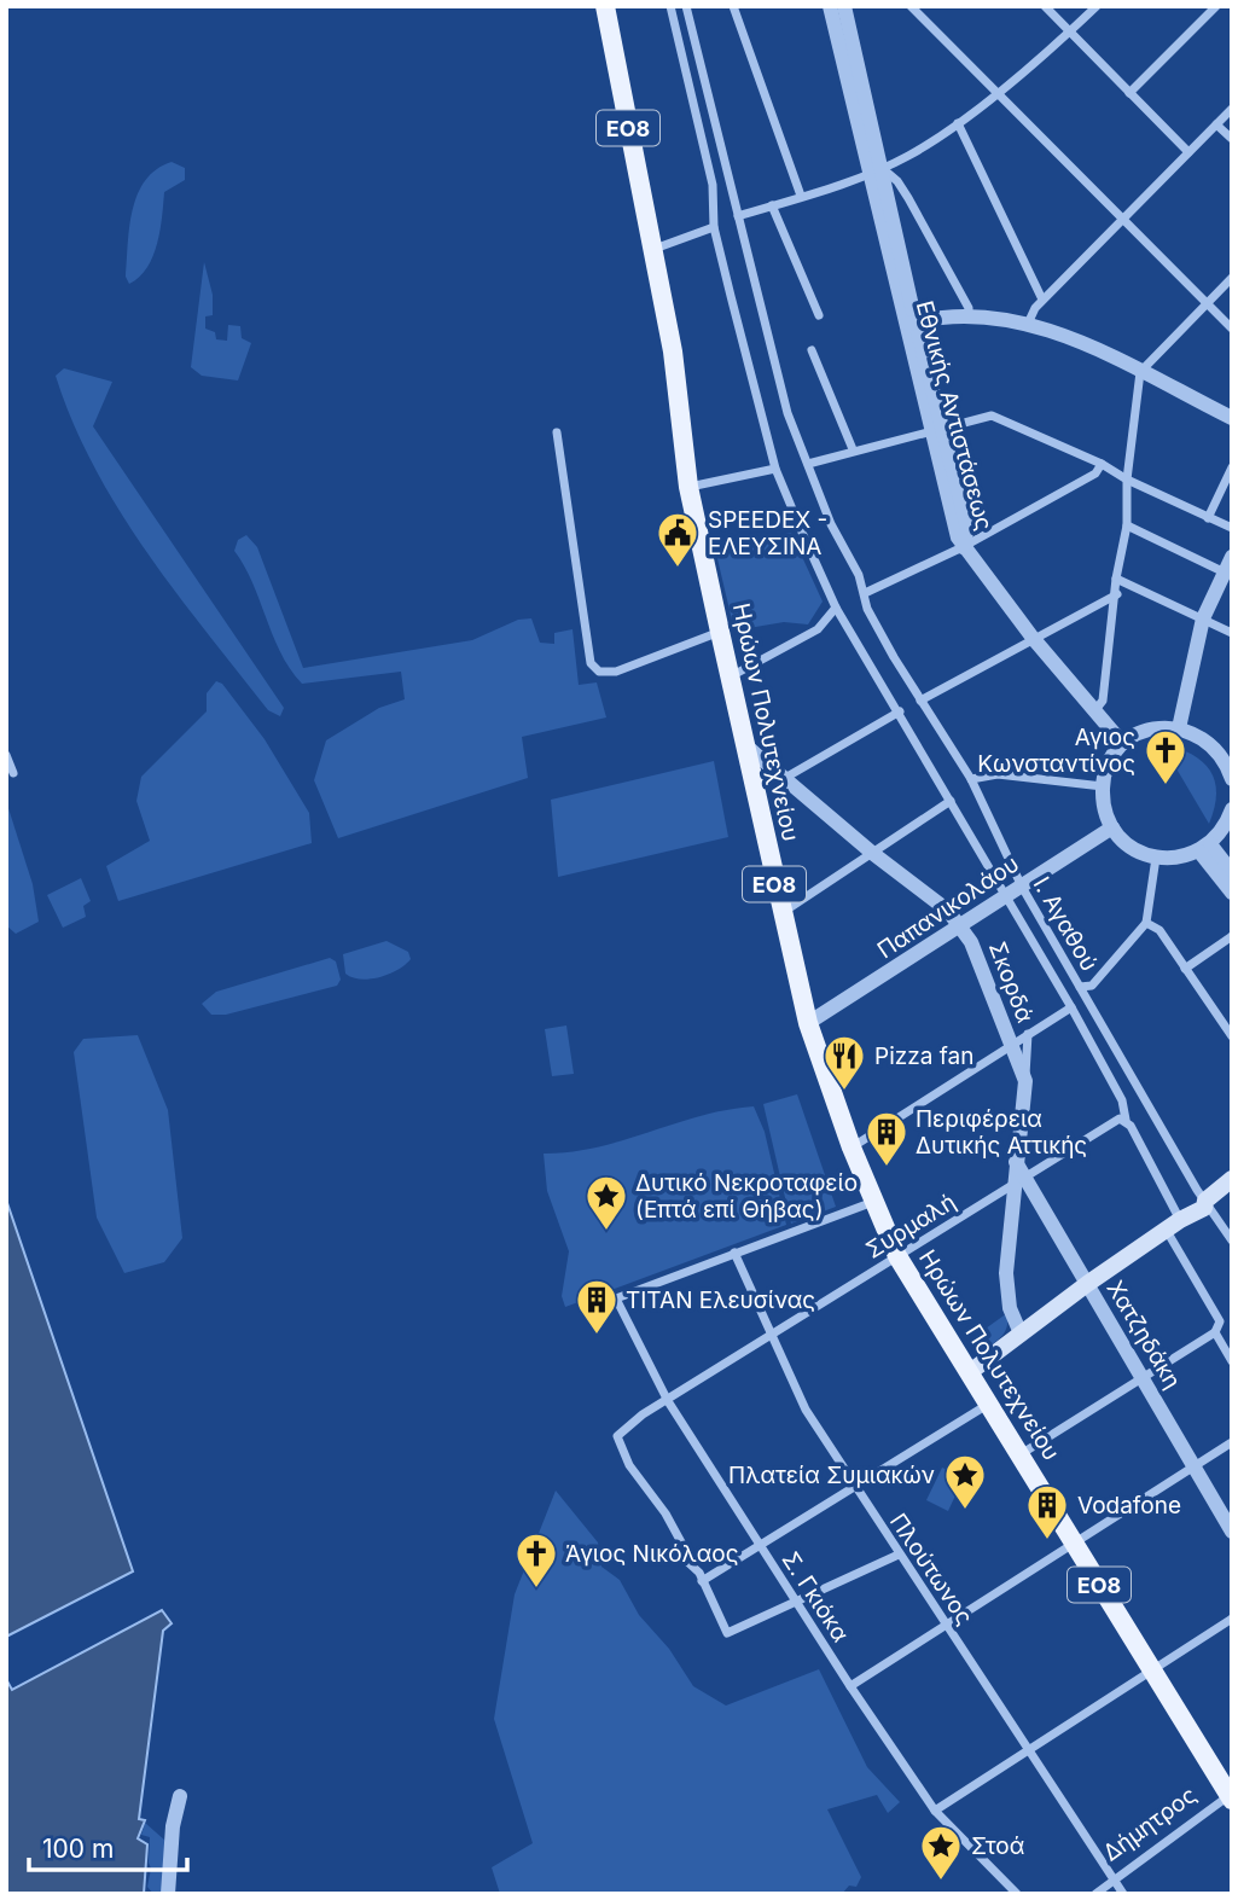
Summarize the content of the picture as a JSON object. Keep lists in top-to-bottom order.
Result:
{
  "streets": {
    "main road": ["ΕΟ8", "Ηρώων Πολυτεχνείου"],
    "street": [
      "Εθνικής Αντιστάσεως",
      "Παπανικολάου",
      "Ι. Αγαθού",
      "Σκορδά",
      "Συρμαλή",
      "Χατζηδάκη",
      "Πλούτωνος",
      "Σ. Γκιόκα",
      "Δήμητρος"
    ]
  },
  "crossings": [
    ["Ηρώων Πολυτεχνείου", "Παπανικολάου"],
    ["Ηρώων Πολυτεχνείου", "Σκορδά"],
    ["Ηρώων Πολυτεχνείου", "Συρμαλή"],
    ["Ηρώων Πολυτεχνείου", "Δήμητρος"],
    ["Παπανικολάου", "Ι. Αγαθού"],
    ["Παπανικολάου", "Σκορδά"],
    ["Σκορδά", "Συρμαλή"],
    ["Σκορδά", "Χατζηδάκη"],
    ["Συρμαλή", "Χατζηδάκη"],
    ["Συρμαλή", "Πλούτωνος"],
    ["Συρμαλή", "Σ. Γκιόκα"],
    ["Πλούτωνος", "Σ. Γκιόκα"],
    ["Πλούτωνος", "Δήμητρος"]
  ],
  "places": {
    "public building": ["SPEEDEX - ΕΛΕΥΣΙΝΑ"],
    "church": ["Αγιος Κωνσταντίνος", "Άγιος Νικόλαος"],
    "restaurant": ["Pizza fan"],
    "building": ["Περιφέρεια Δυτικής Αττικής", "TITAN Ελευσίνας", "Vodafone"],
    "place": ["Δυτικό Νεκροταφείο (Επτά επί Θήβας)", "Πλατεία Συμιακών", "Στοά"]
  },
  "scale_bar": "100 m"
}
